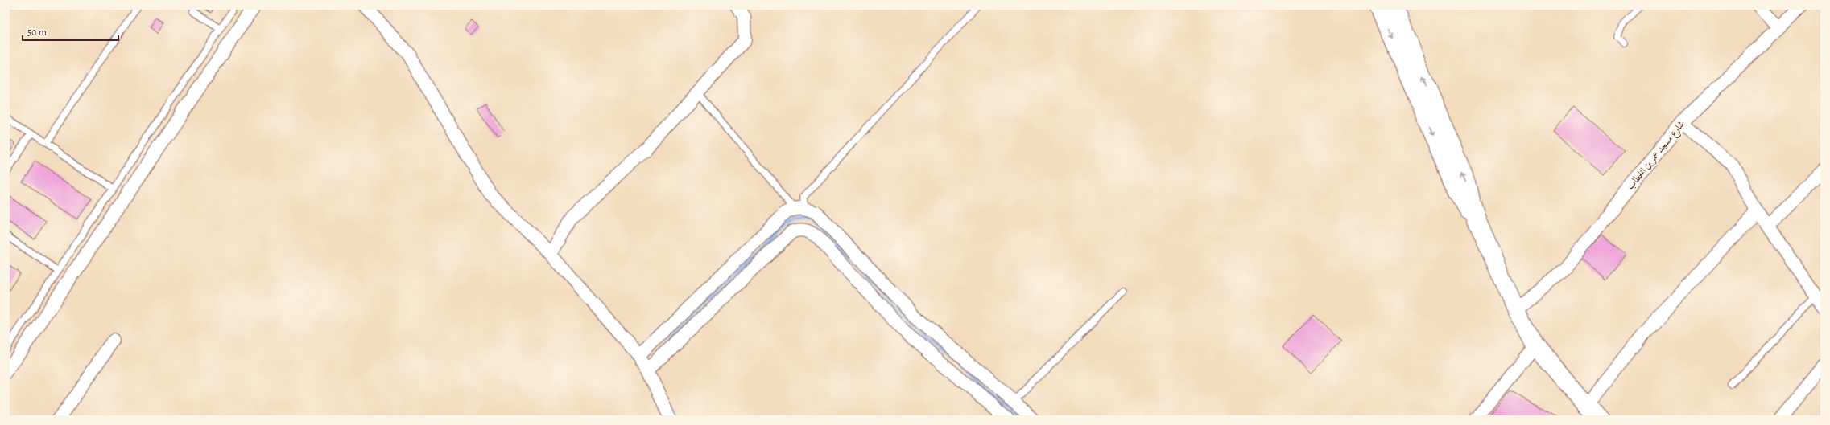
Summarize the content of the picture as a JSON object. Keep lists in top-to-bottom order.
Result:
{
  "streets": {
    "street": ["شارع مسجد عمر بن الخطاب"]
  },
  "scale_bar": "50 m"
}
